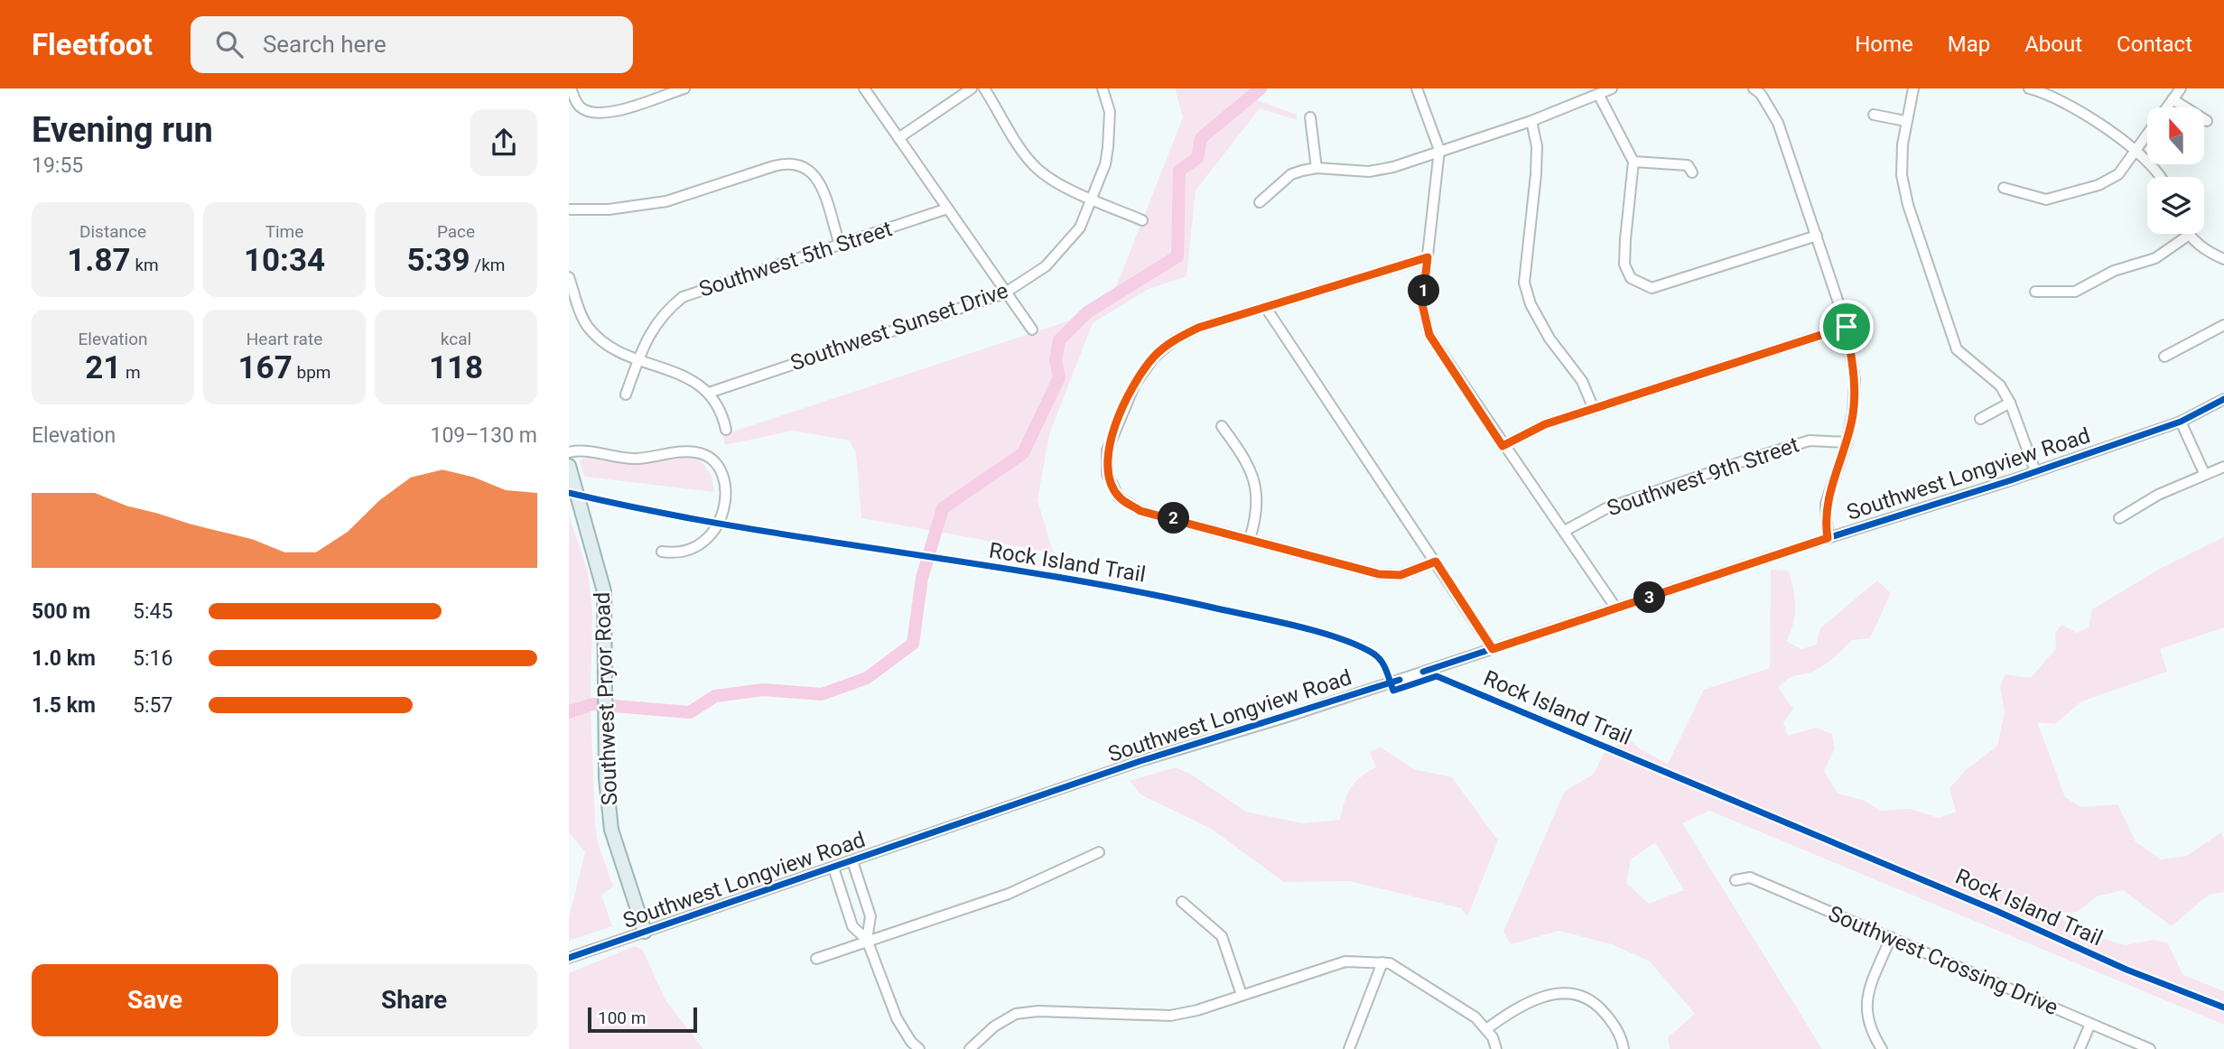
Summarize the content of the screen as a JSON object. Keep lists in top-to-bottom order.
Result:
{
  "streets": {
    "main road": ["Southwest Pryor Road"],
    "street": [
      "Southwest 5th Street",
      "Southwest Sunset Drive",
      "Southwest Longview Road",
      "Southwest 9th Street",
      "Southwest Crossing Drive"
    ],
    "cycle path": ["Rock Island Trail"]
  },
  "crossings": [
    ["Southwest Longview Road", "Southwest Pryor Road"]
  ],
  "scale_bar": "100 m",
  "north": "top",
  "page": {
    "header": "Fleetfoot",
    "search": "Search here",
    "nav": [
      "Home",
      "Map",
      "About",
      "Contact"
    ],
    "heading": ["Evening run", "19:55"],
    "stats": [
      ["Distance", "1.87 km"],
      ["Time", "10:34"],
      ["Pace", "5:39 /km"],
      ["Elevation", "21 m"],
      ["Heart rate", "167 bpm"],
      ["kcal", "118"]
    ],
    "pins": ["1", "2", "3"],
    "chart": ["Elevation", "109–130 m"],
    "list": [
      {
        "name": "500 m",
        "note": "5:45"
      },
      {
        "name": "1.0 km",
        "note": "5:16"
      },
      {
        "name": "1.5 km",
        "note": "5:57"
      }
    ],
    "buttons": ["Save", "Share"],
    "scale": "100 m"
  }
}
